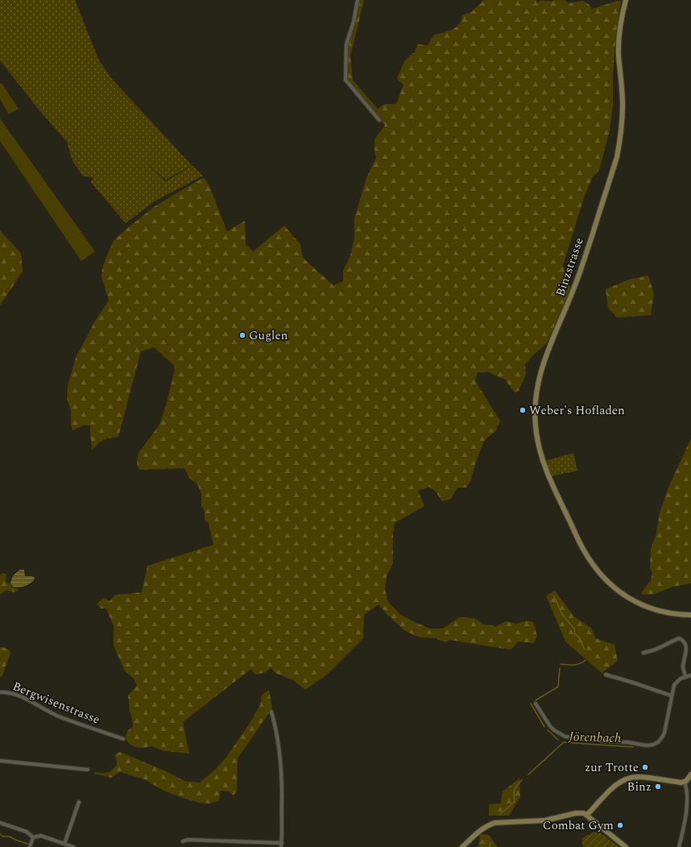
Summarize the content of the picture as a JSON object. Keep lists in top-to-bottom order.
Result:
{
  "streets": {
    "main road": ["Binzstrasse"],
    "street": ["Bergwisenstrasse"]
  },
  "water": ["Jörenbach"],
  "places": [
    "Guglen",
    "Weber's Hofladen",
    "zur Trotte",
    "Binz",
    "Combat Gym"
  ]
}
